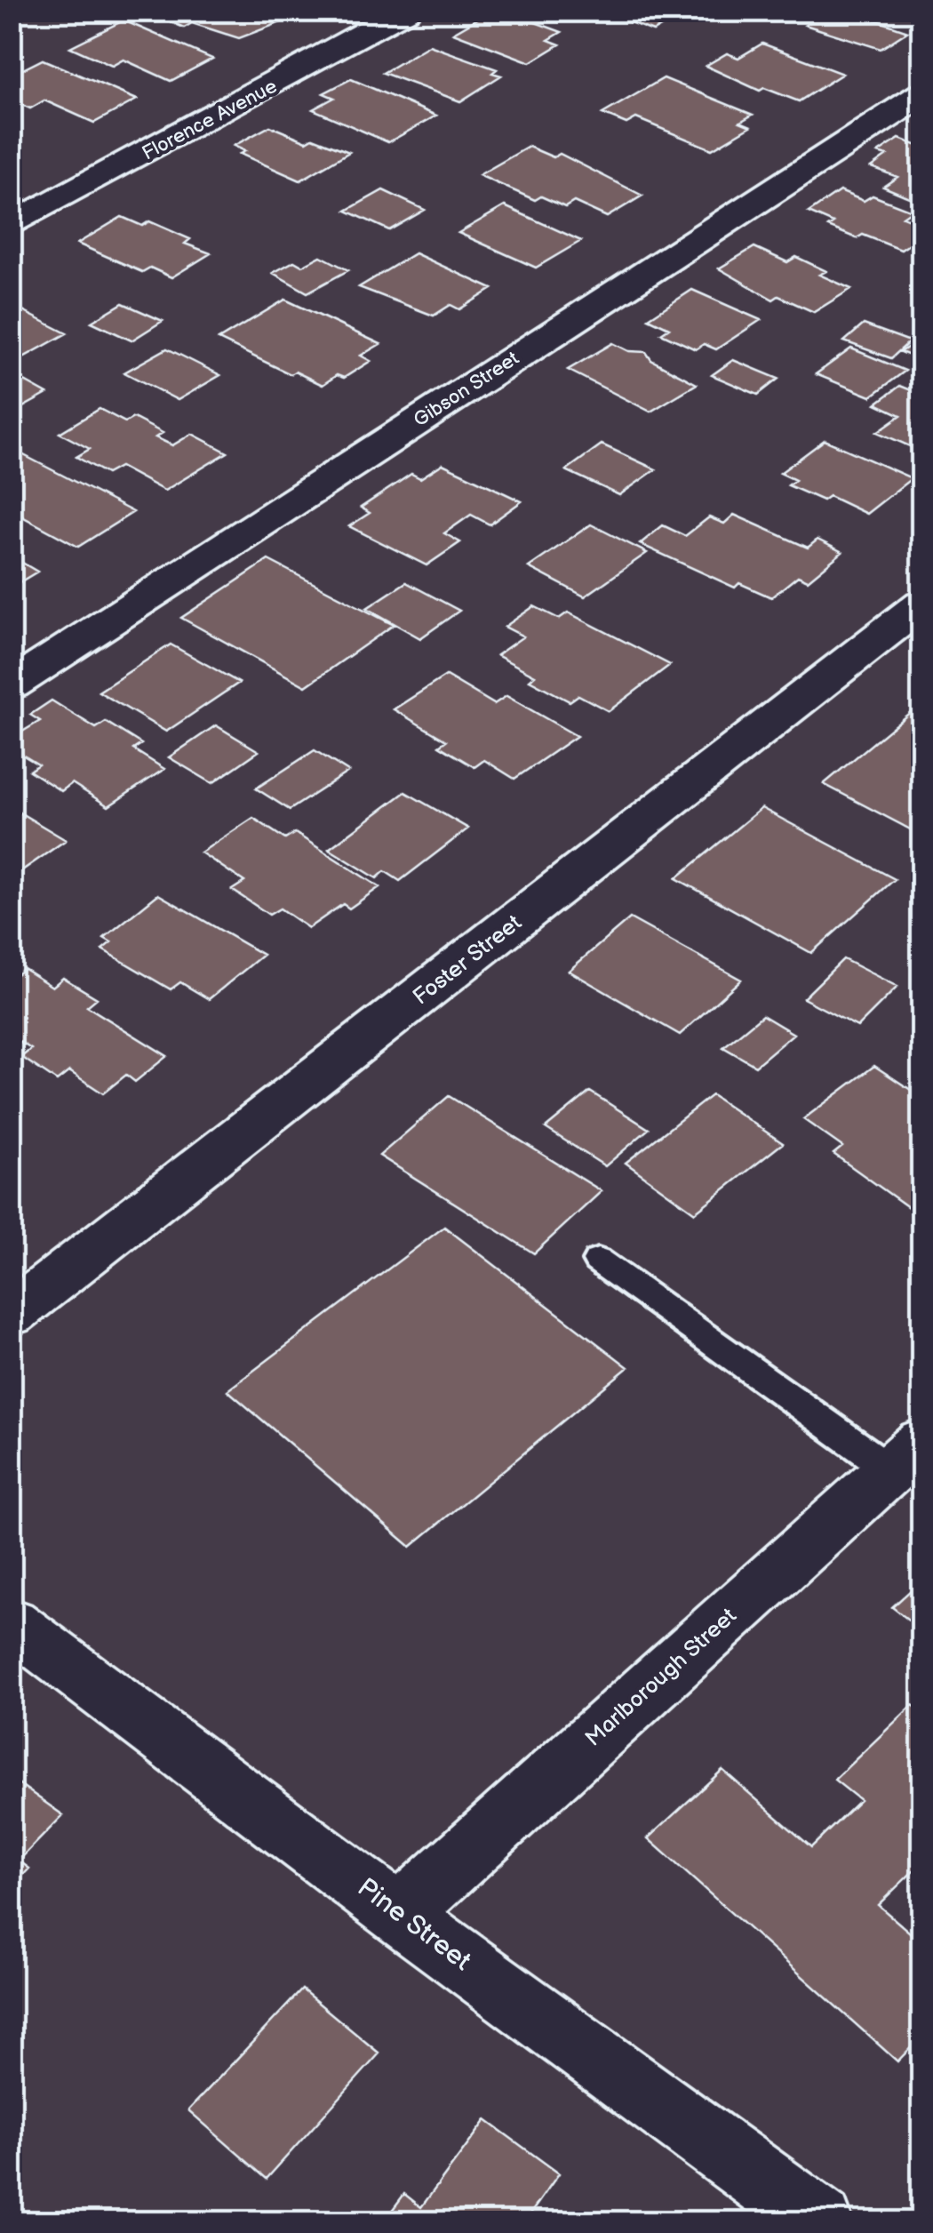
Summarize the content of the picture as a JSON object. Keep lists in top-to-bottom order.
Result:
{
  "streets": {
    "street": [
      "Florence Avenue",
      "Gibson Street",
      "Foster Street",
      "Marlborough Street",
      "Pine Street"
    ]
  },
  "crossings": [
    ["Marlborough Street", "Pine Street"]
  ]
}
